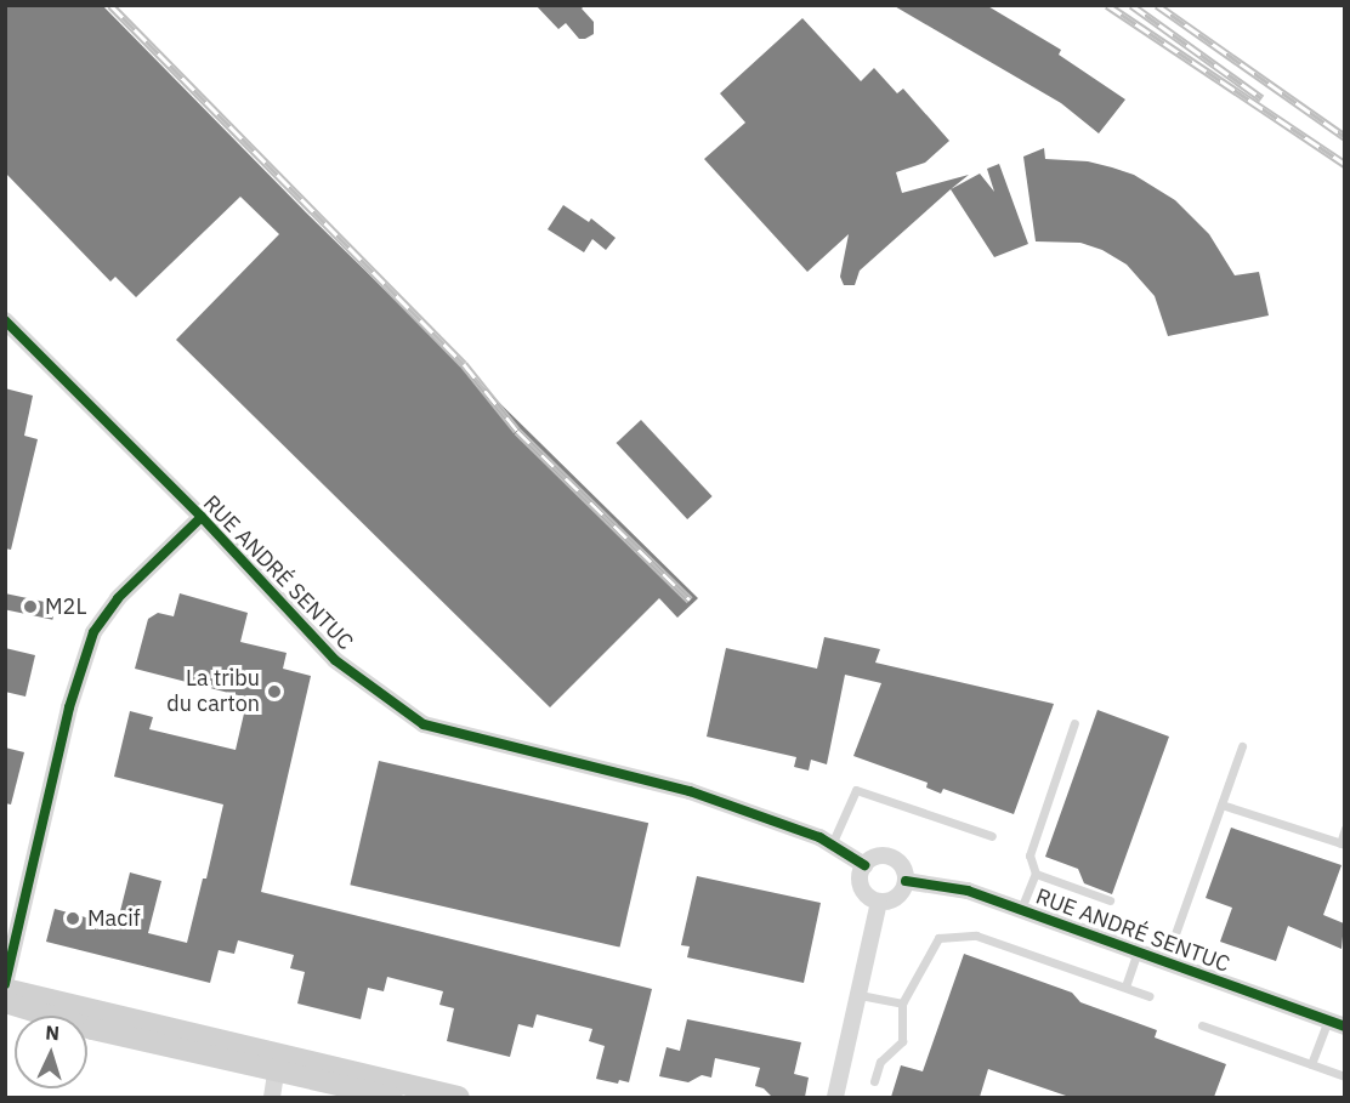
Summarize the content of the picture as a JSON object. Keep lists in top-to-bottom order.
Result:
{
  "streets": {
    "street": ["RUE ANDRÉ SENTUC"]
  },
  "places": ["M2L", "La tribu du carton", "Macif"],
  "north": "top"
}
